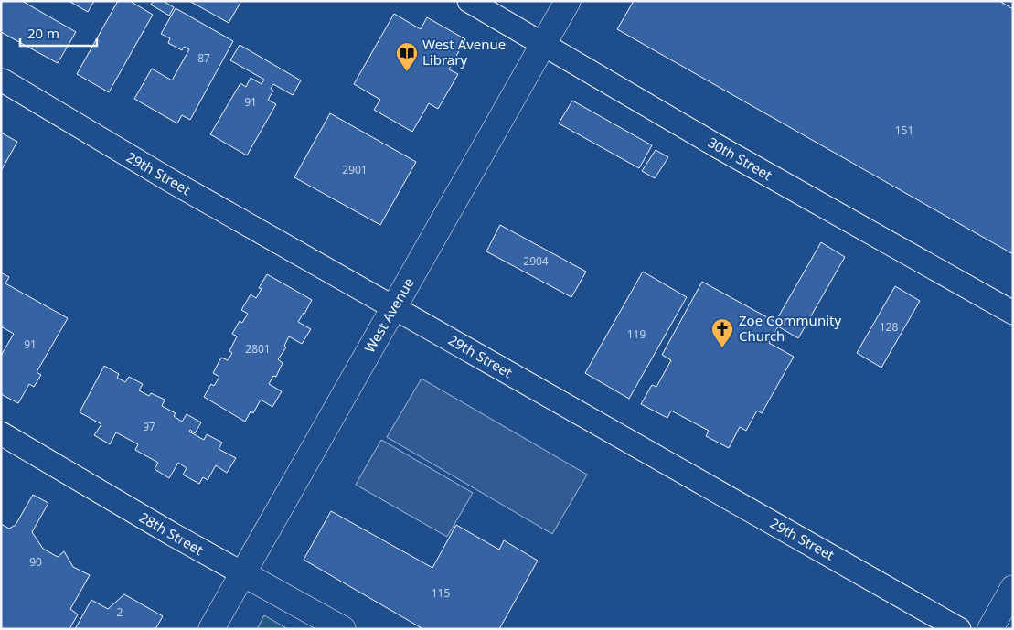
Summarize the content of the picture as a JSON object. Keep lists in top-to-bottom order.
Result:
{
  "streets": {
    "street": [
      "30th Street",
      "29th Street",
      "West Avenue",
      "28th Street"
    ]
  },
  "crossings": [
    ["30th Street", "West Avenue"],
    ["29th Street", "West Avenue"],
    ["West Avenue", "28th Street"]
  ],
  "places": {
    "library": ["West Avenue Library"],
    "church": ["Zoe Community Church"]
  },
  "house_numbers": [
    "87",
    "91",
    "151",
    "2901",
    "2904",
    "128",
    "119",
    "91",
    "2801",
    "97",
    "90",
    "115",
    "2"
  ],
  "scale_bar": "20 m"
}
